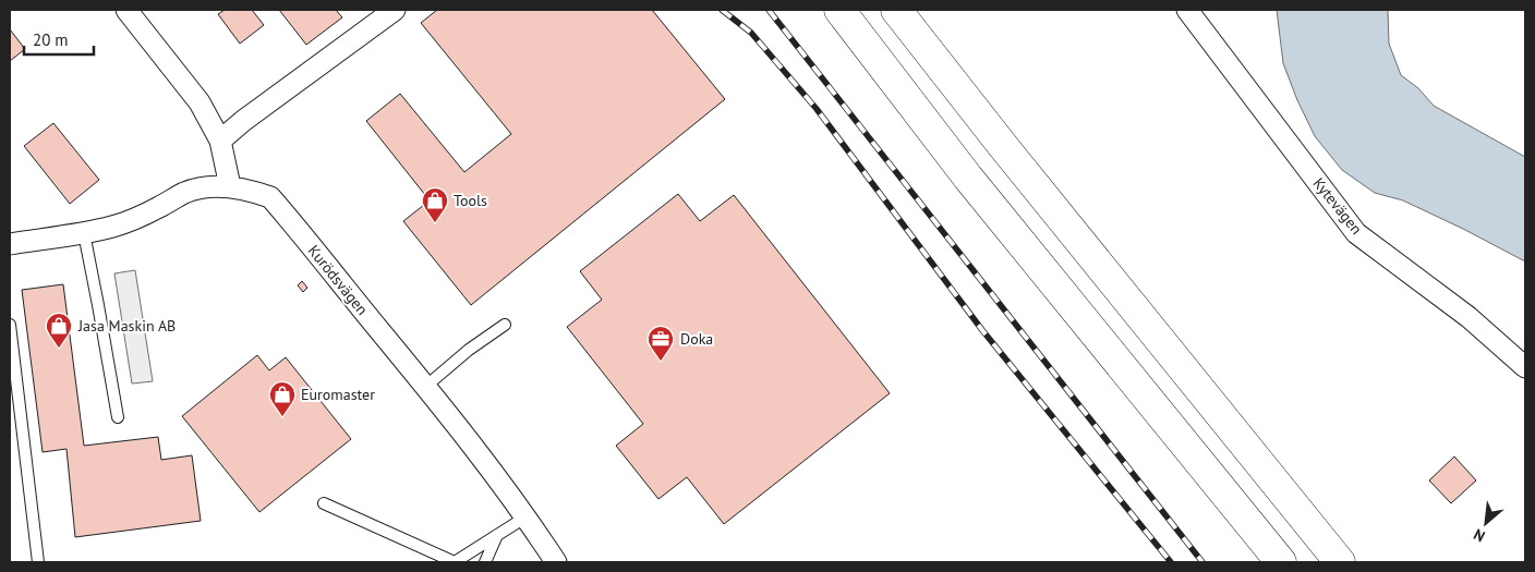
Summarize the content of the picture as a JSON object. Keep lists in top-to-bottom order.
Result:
{
  "streets": {
    "street": ["Kytevägen", "Kurödsvägen"]
  },
  "places": {
    "shop": ["Tools", "Jasa Maskin AB", "Euromaster"],
    "office": ["Doka"]
  },
  "scale_bar": "20 m",
  "north": "bottom left"
}
